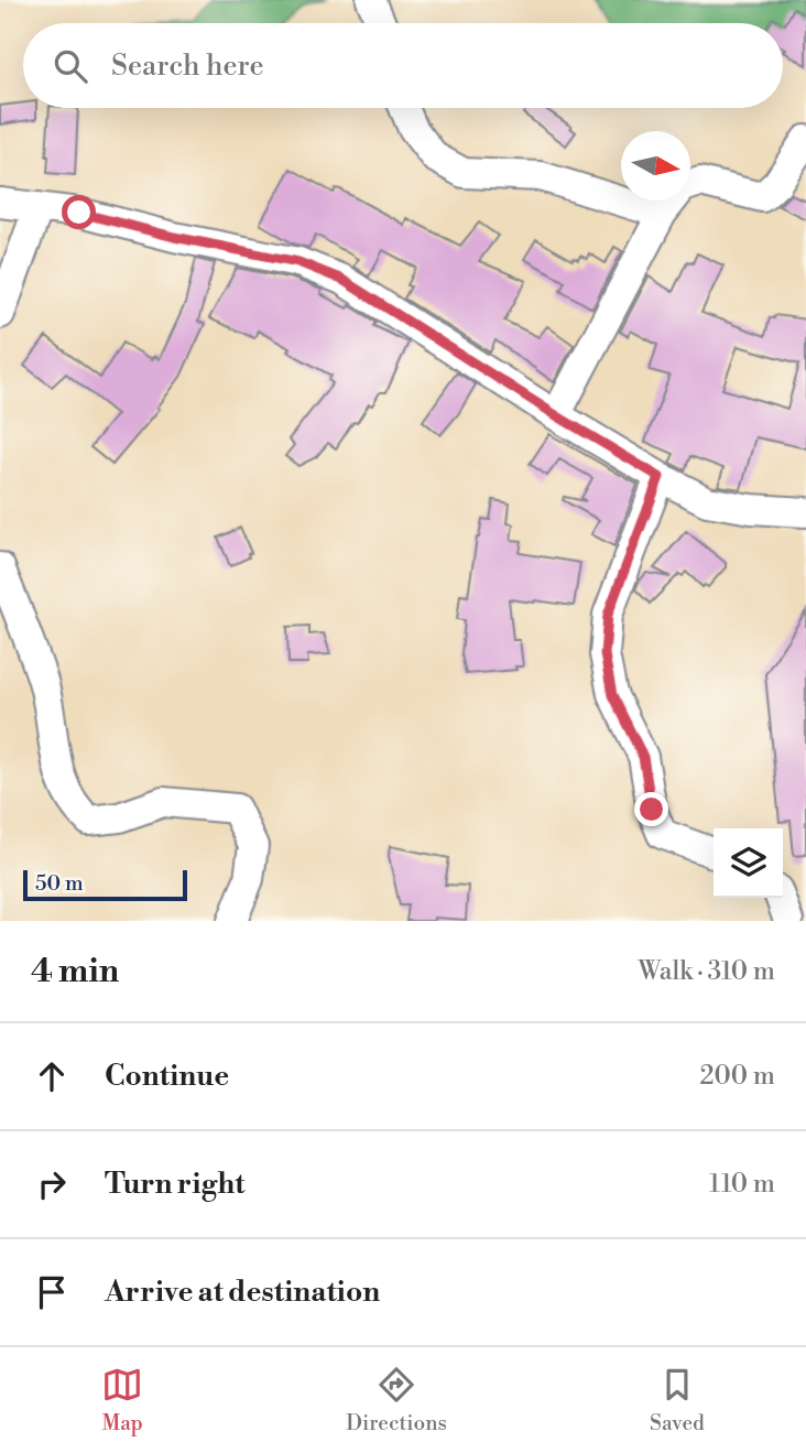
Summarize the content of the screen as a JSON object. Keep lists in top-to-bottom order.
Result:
{
  "scale_bar": "50 m",
  "north": "right",
  "page": {
    "search": "Search here",
    "scale": "50 m",
    "heading": ["4 min", "Walk · 310 m"],
    "list": [
      ["Continue", "200 m"],
      ["Turn right", "110 m"],
      "Arrive at destination"
    ],
    "nav": ["Map", "Directions", "Saved"]
  }
}
